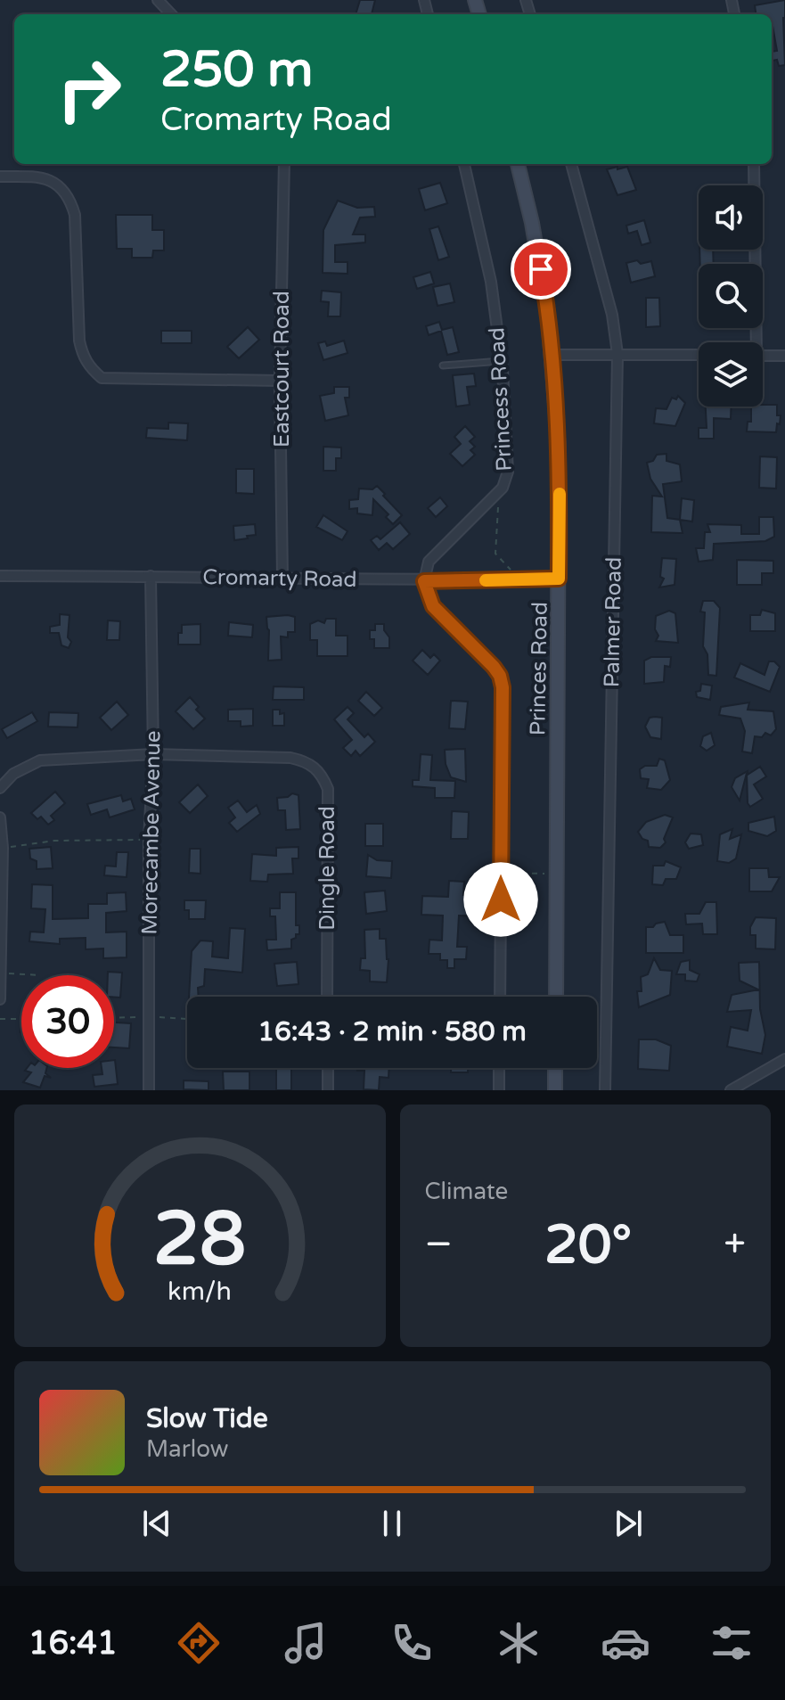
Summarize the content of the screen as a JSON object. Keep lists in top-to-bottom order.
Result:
{
  "streets": {
    "main road": ["Princes Road"],
    "street": [
      "Eastcourt Road",
      "Princess Road",
      "Cromarty Road",
      "Palmer Road",
      "Morecambe Avenue",
      "Dingle Road"
    ]
  },
  "crossings": [
    ["Eastcourt Road", "Cromarty Road"],
    ["Princess Road", "Cromarty Road"],
    ["Cromarty Road", "Princes Road"],
    ["Cromarty Road", "Morecambe Avenue"],
    ["Morecambe Avenue", "Dingle Road"]
  ],
  "page": {
    "turn": ["250 m", "Cromarty Road"],
    "limit": "30",
    "trip": "16:43 · 2 min · 580 m",
    "tile": "Climate",
    "heat": ["−", "20°", "+"],
    "song": ["Slow Tide", "Marlow"],
    "tabs": "16:41",
    "gauge": ["28", "km/h"]
  }
}
